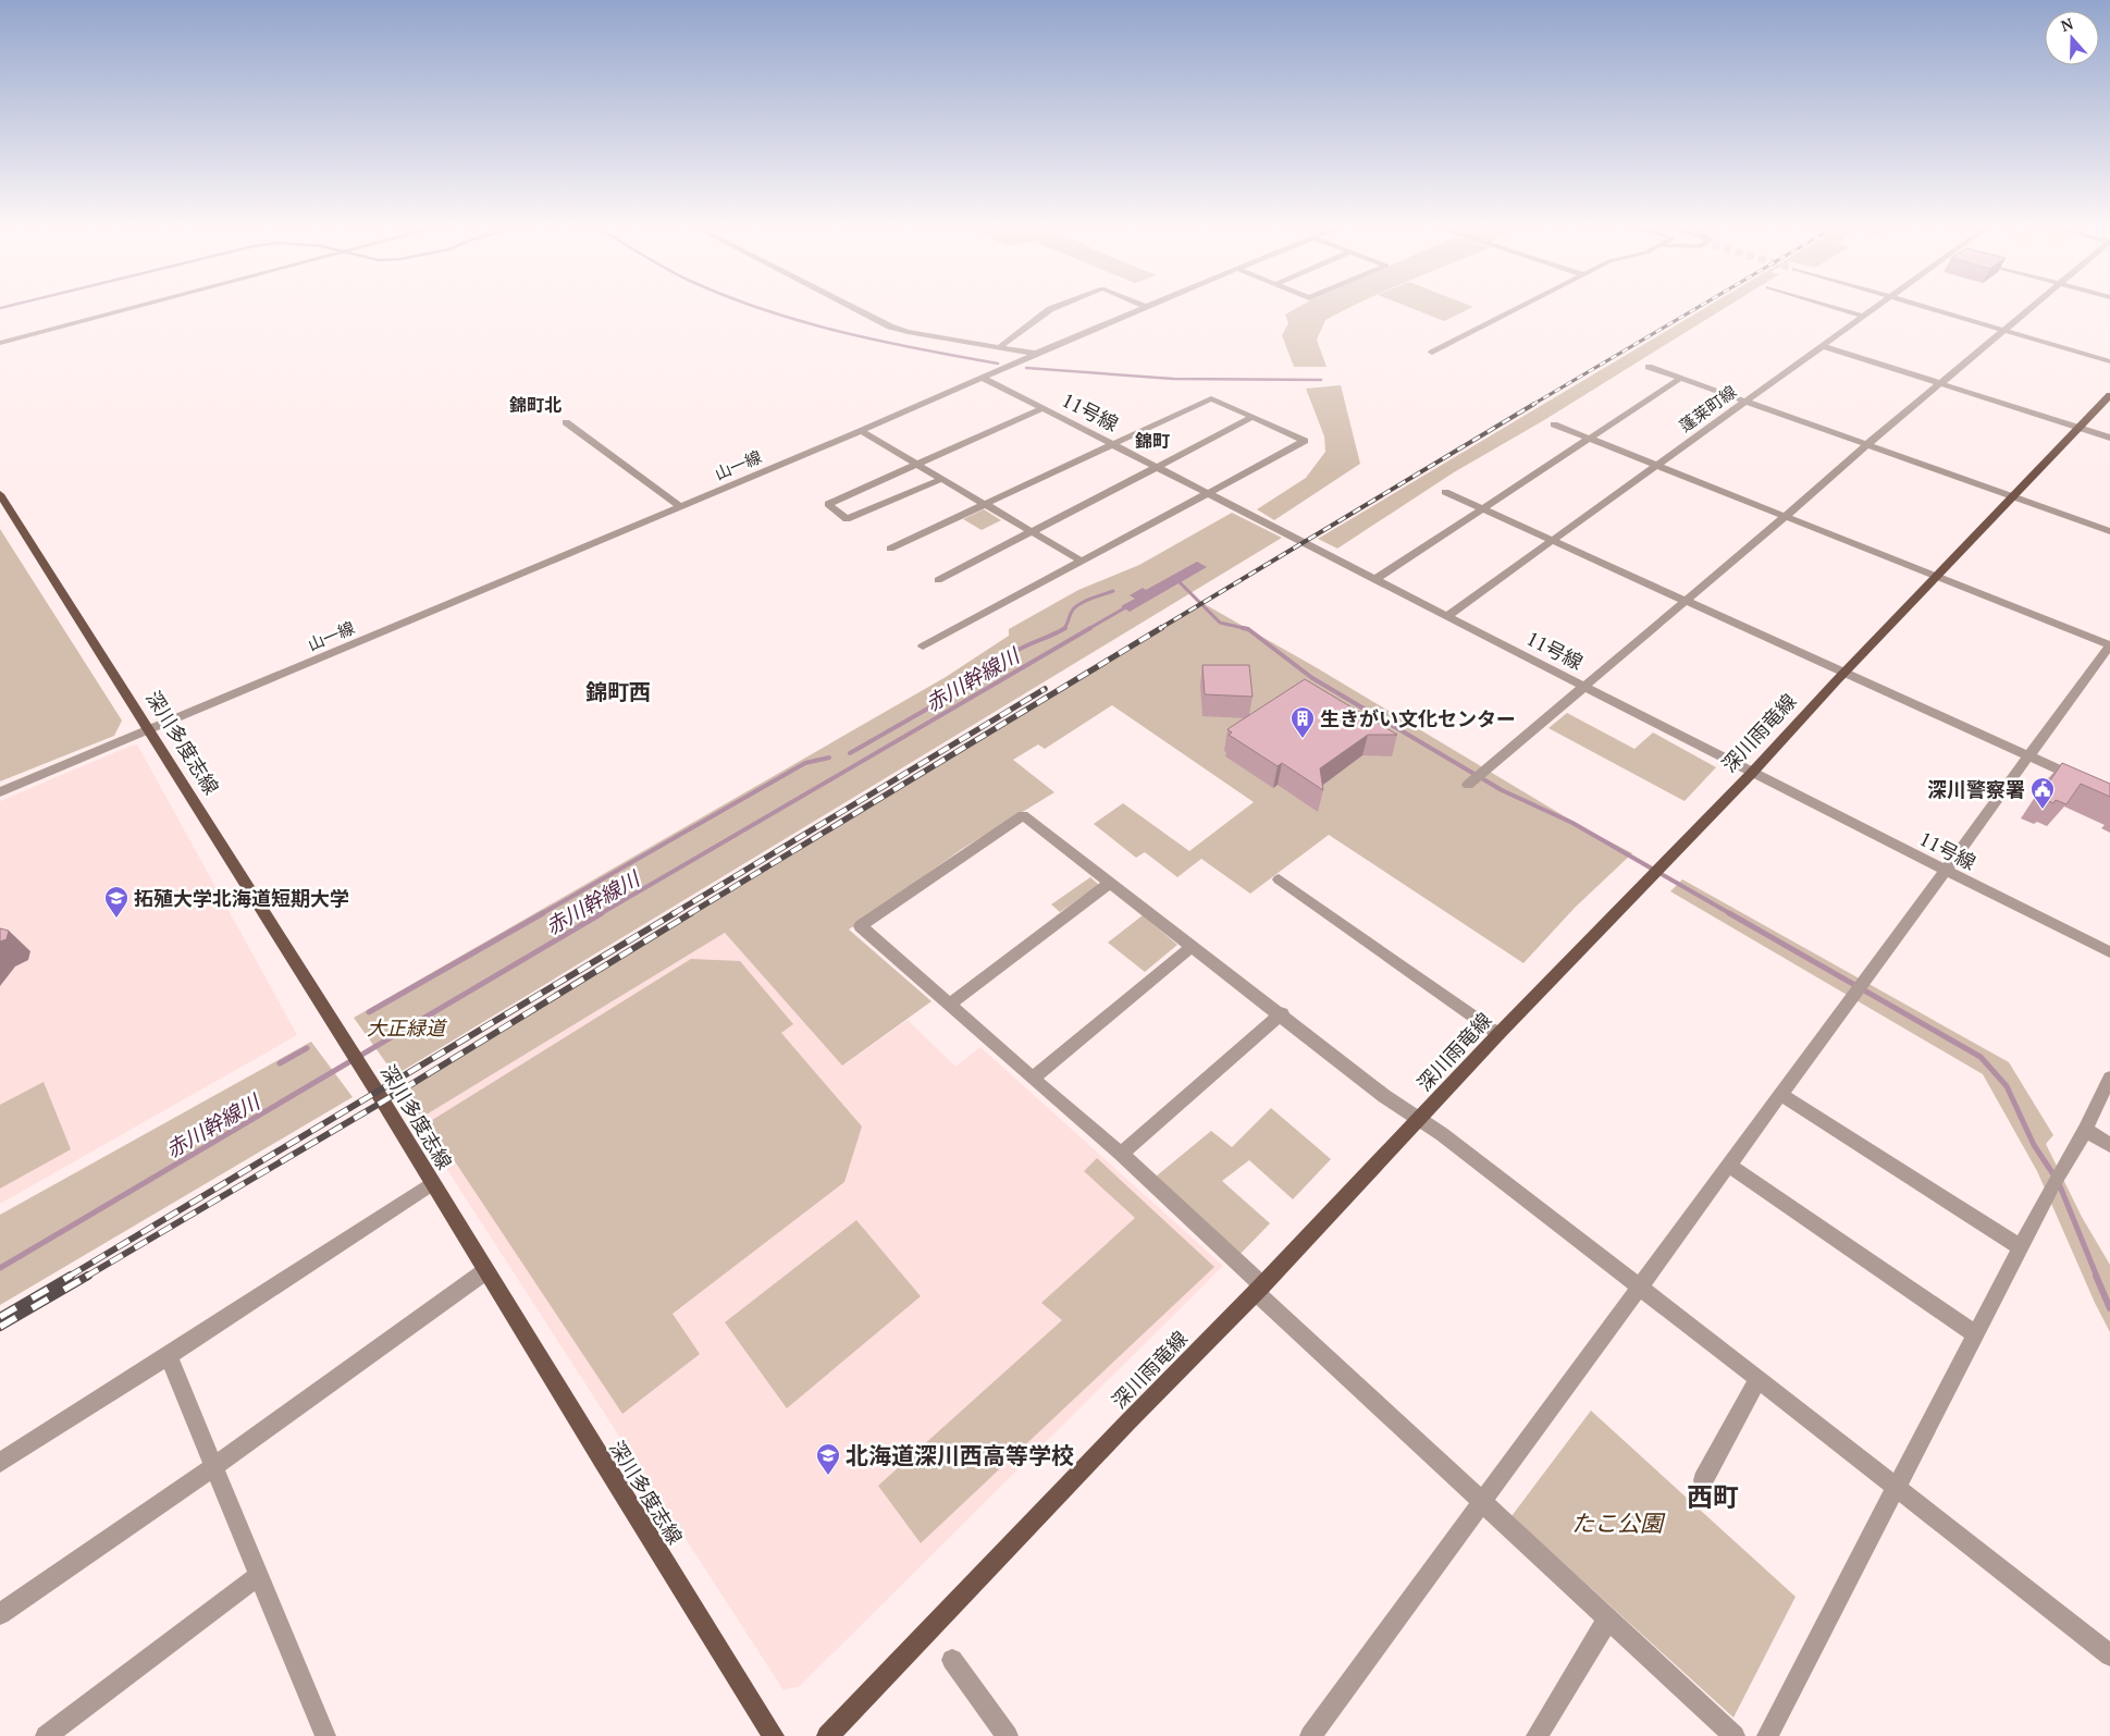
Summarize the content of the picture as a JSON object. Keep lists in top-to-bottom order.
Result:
{
  "streets": {
    "main road": ["深川雨竜線", "深川多度志線"],
    "street": ["蓬莱町線", "11号線", "山一線"]
  },
  "crossings": [
    ["蓬莱町線", "11号線"],
    ["11号線", "山一線"],
    ["11号線", "深川雨竜線"],
    ["山一線", "深川多度志線"]
  ],
  "districts": [
    "錦町北",
    "錦町",
    "錦町西",
    "西町"
  ],
  "water": ["赤川幹線川"],
  "parks": ["大正緑道", "たこ公園"],
  "places": {
    "building": ["生きがい文化センター"],
    "public building": ["深川警察署"],
    "school or university": ["拓殖大学北海道短期大学", "北海道深川西高等学校"]
  },
  "north": "top"
}
